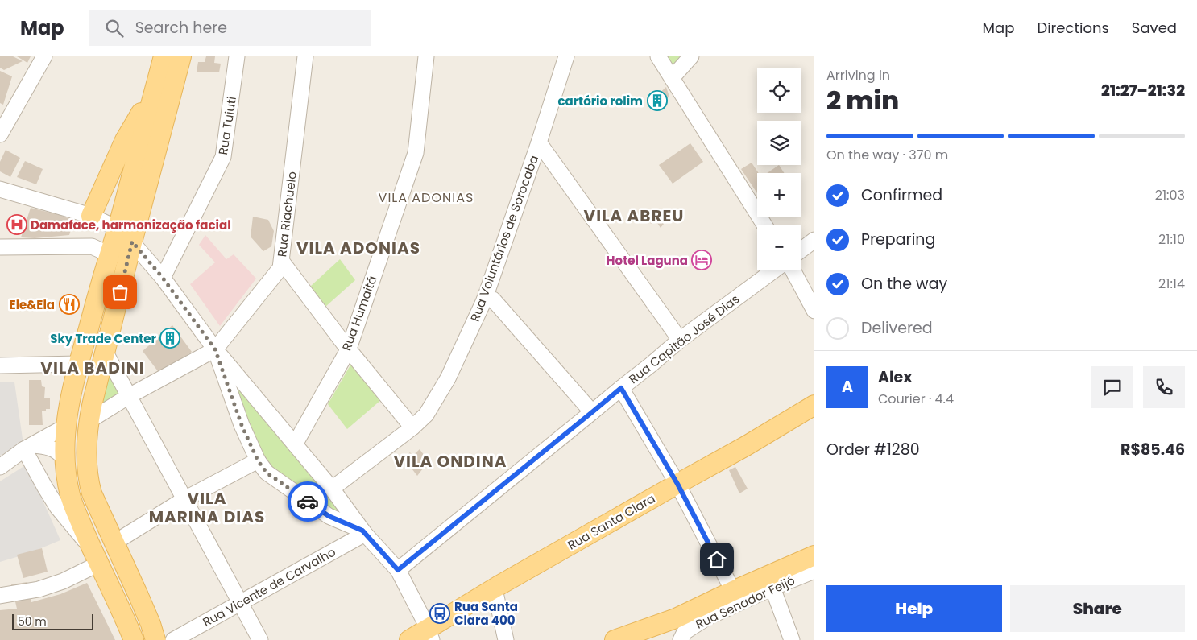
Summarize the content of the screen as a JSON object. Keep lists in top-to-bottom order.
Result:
{
  "streets": {
    "main road": ["Rua Santa Clara"],
    "street": [
      "Rua Tuiuti",
      "Rua Riachuelo",
      "Rua Voluntários de Sorocaba",
      "Rua Humaitá",
      "Rua Capitão José Dias",
      "Rua Vicente de Carvalho",
      "Rua Senador Feijó"
    ]
  },
  "districts": [
    "VILA ADONIAS",
    "VILA ABREU",
    "VILA ADONIAS",
    "VILA BADINI",
    "VILA ONDINA",
    "VILA MARINA DIAS"
  ],
  "places": {
    "building": ["cartório rolim", "Sky Trade Center"],
    "hospital": ["Damaface, harmonização facial"],
    "hotel": ["Hotel Laguna"],
    "restaurant": ["Ele&Ela"],
    "bus stop": ["Rua Santa Clara 400"]
  },
  "scale_bar": "50 m",
  "page": {
    "header": "Map",
    "search": "Search here",
    "nav": ["Map", "Directions", "Saved"],
    "heading": ["2 min", "Arriving in", "21:27–21:32"],
    "panel": [
      "Alex",
      "Courier · 4.4",
      "Order #1280",
      "R$85.46"
    ],
    "map_buttons": ["+", "−"],
    "bar": "On the way · 370 m",
    "list": [
      ["Confirmed", "21:03"],
      ["Preparing", "21:10"],
      ["On the way", "21:14"],
      "Delivered"
    ],
    "round": "A",
    "buttons": ["Help", "Share"],
    "scale": "50 m"
  }
}
